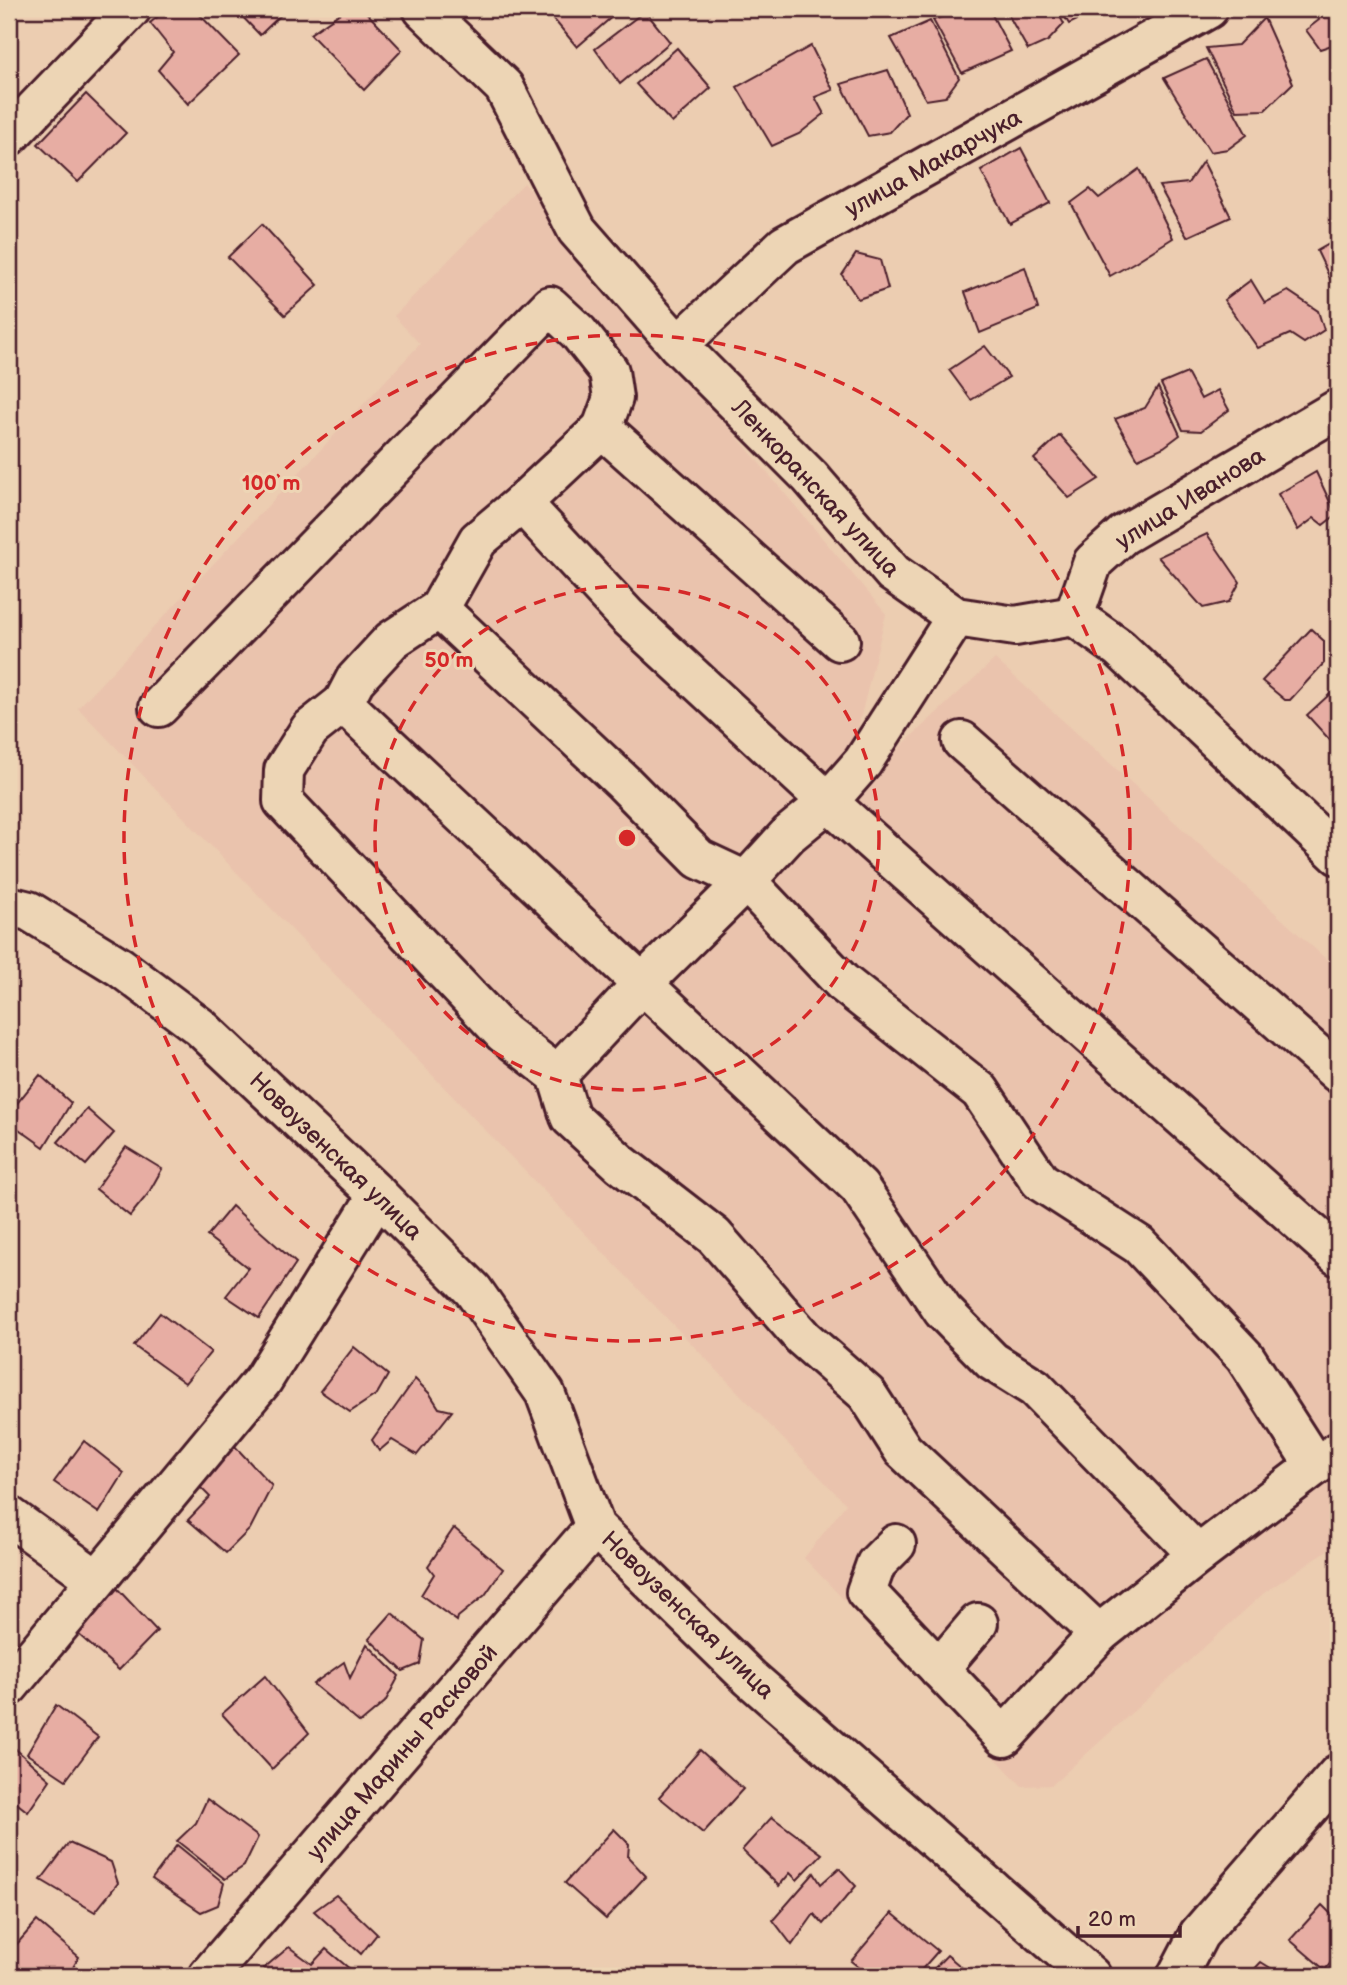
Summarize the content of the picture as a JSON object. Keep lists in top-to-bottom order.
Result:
{
  "streets": {
    "street": [
      "улица Макарчука",
      "Ленкоранская улица",
      "улица Иванова",
      "Новоузенская улица",
      "улица Марины Расковой"
    ]
  },
  "crossings": [
    ["улица Макарчука", "Ленкоранская улица"],
    ["Ленкоранская улица", "улица Иванова"],
    ["Новоузенская улица", "улица Марины Расковой"]
  ],
  "scale_bar": "20 m",
  "rings": ["100 m", "50 m"]
}
